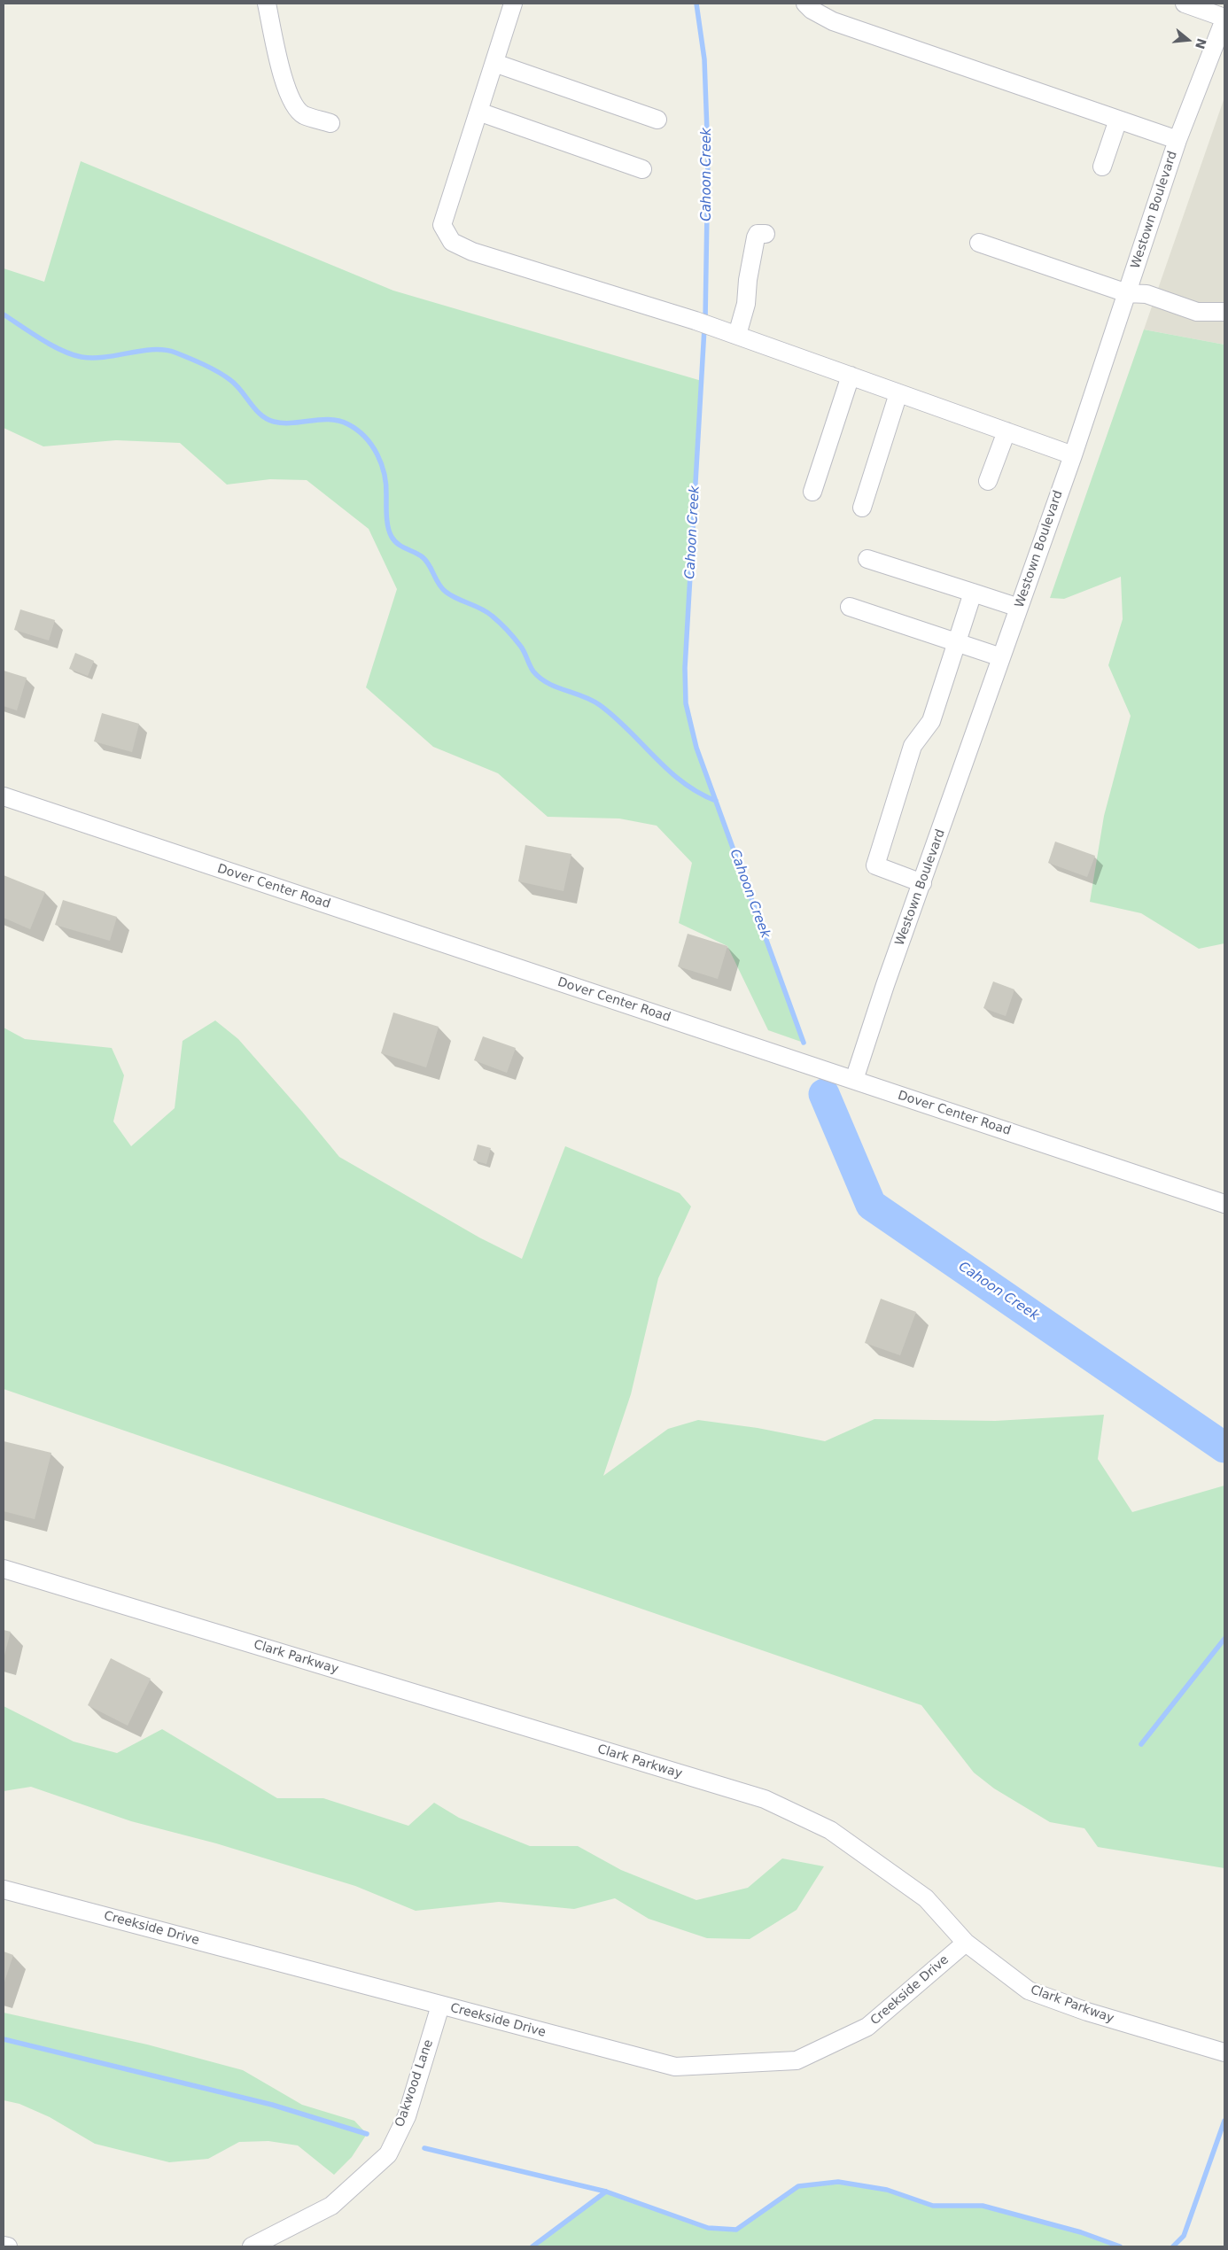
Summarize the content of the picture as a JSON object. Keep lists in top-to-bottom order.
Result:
{
  "streets": {
    "street": [
      "Westown Boulevard",
      "Dover Center Road",
      "Clark Parkway",
      "Creekside Drive",
      "Oakwood Lane"
    ]
  },
  "crossings": [
    ["Westown Boulevard", "Dover Center Road"],
    ["Clark Parkway", "Creekside Drive"],
    ["Creekside Drive", "Oakwood Lane"]
  ],
  "water": ["Cahoon Creek"],
  "north": "right"
}
